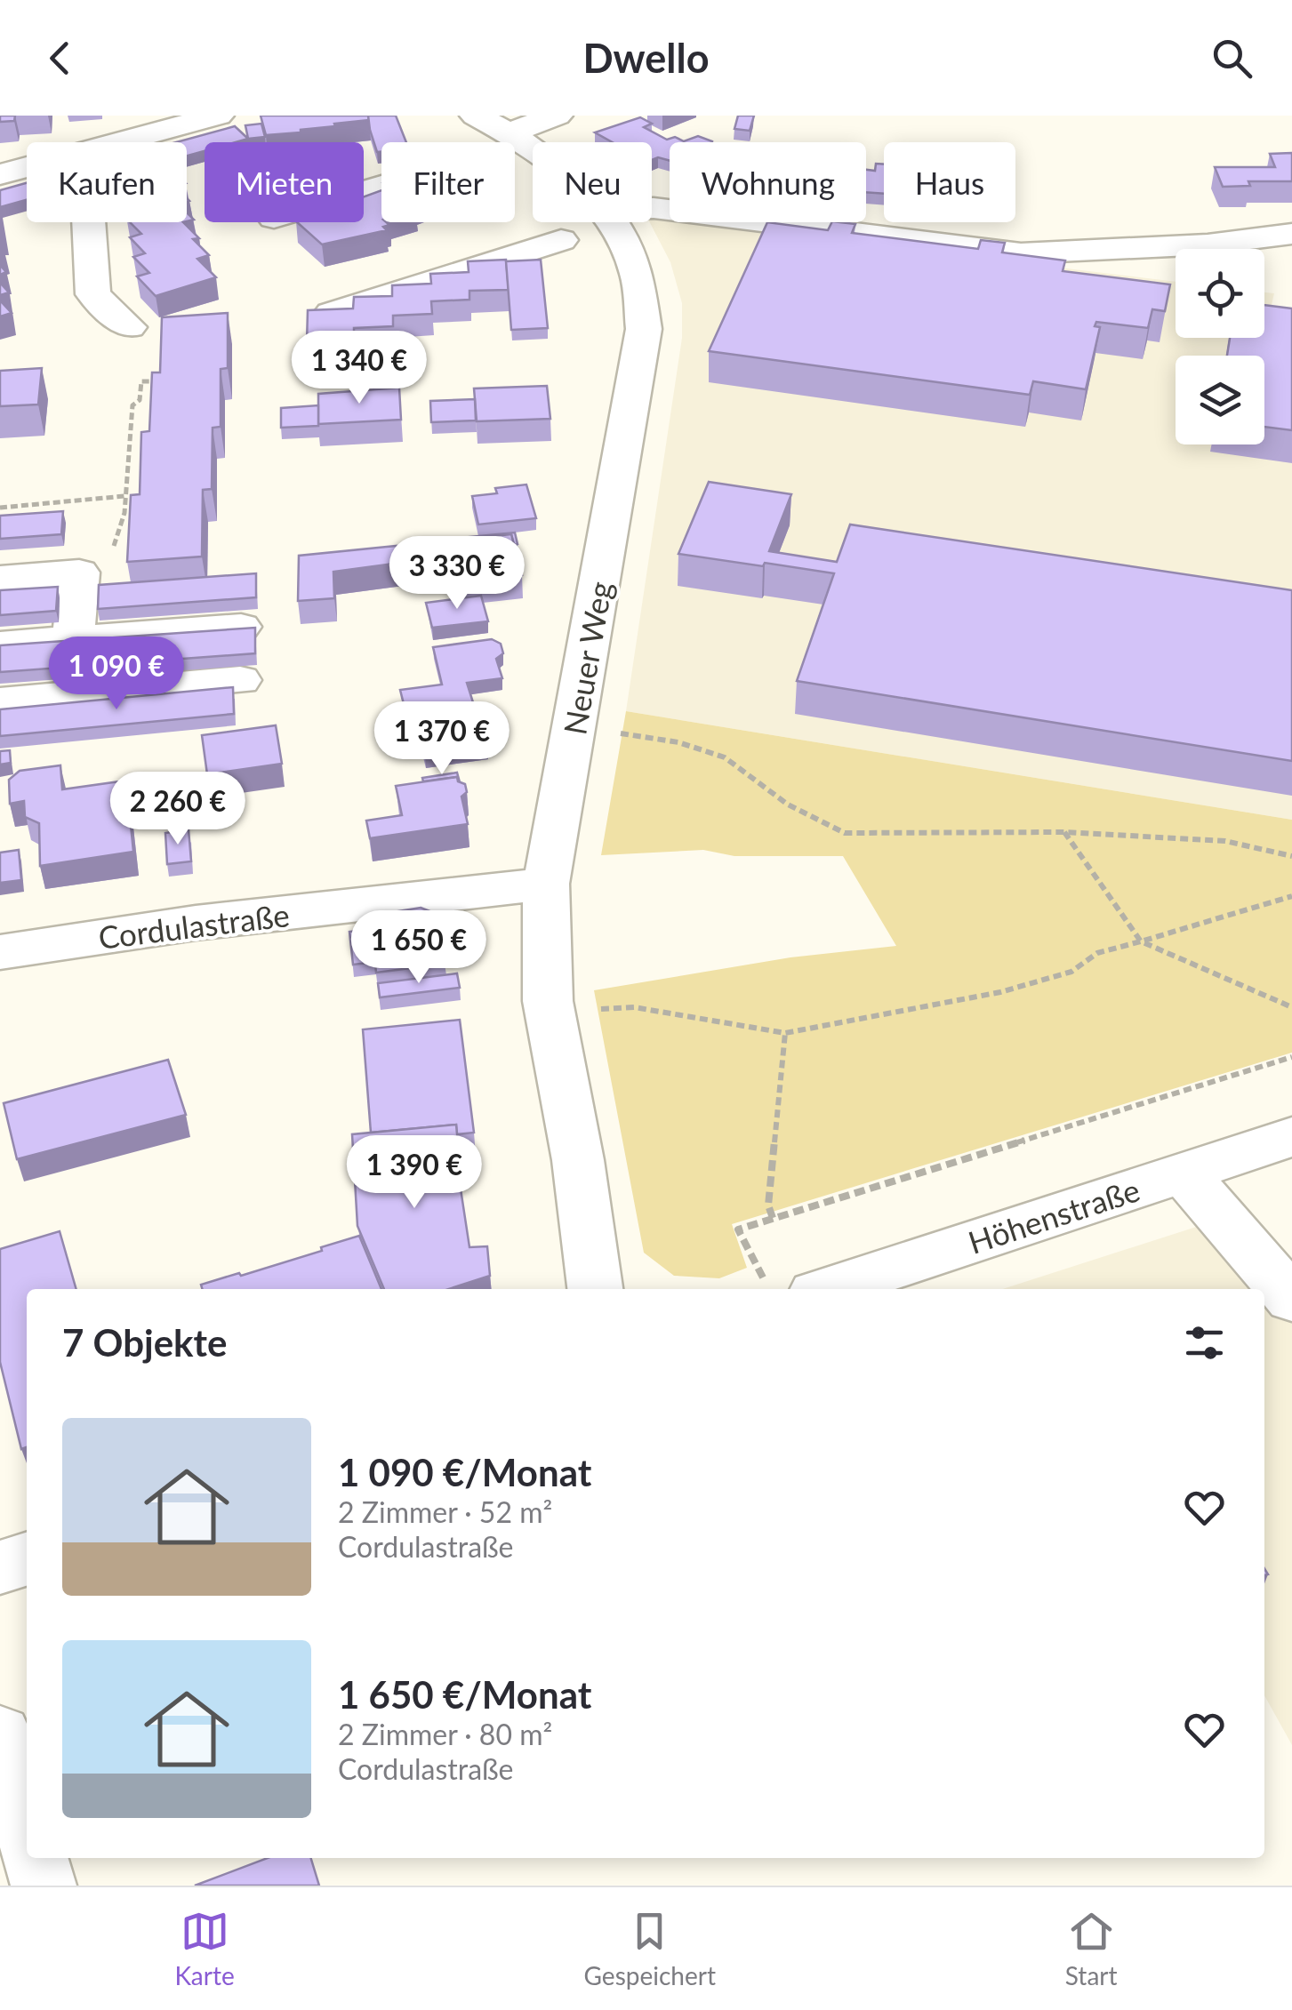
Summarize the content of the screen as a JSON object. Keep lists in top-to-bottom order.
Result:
{
  "streets": {
    "street": ["Neuer Weg", "Cordulastraße", "Höhenstraße"]
  },
  "crossings": [
    ["Neuer Weg", "Cordulastraße"]
  ],
  "page": {
    "header": "Dwello",
    "chip": [
      "Kaufen",
      "Mieten",
      "Filter",
      "Neu",
      "Wohnung",
      "Haus"
    ],
    "price": [
      "1 340 €",
      "3 330 €",
      "1 090 €",
      "1 370 €",
      "2 260 €",
      "1 650 €",
      "1 390 €"
    ],
    "heading": "7 Objekte",
    "list": [
      {
        "name": "1 090 €/Monat",
        "note": "2 Zimmer · 52 m² · Cordulastraße"
      },
      {
        "name": "1 650 €/Monat",
        "note": "2 Zimmer · 80 m² · Cordulastraße"
      }
    ],
    "tabs": ["Karte", "Gespeichert", "Start"]
  }
}
